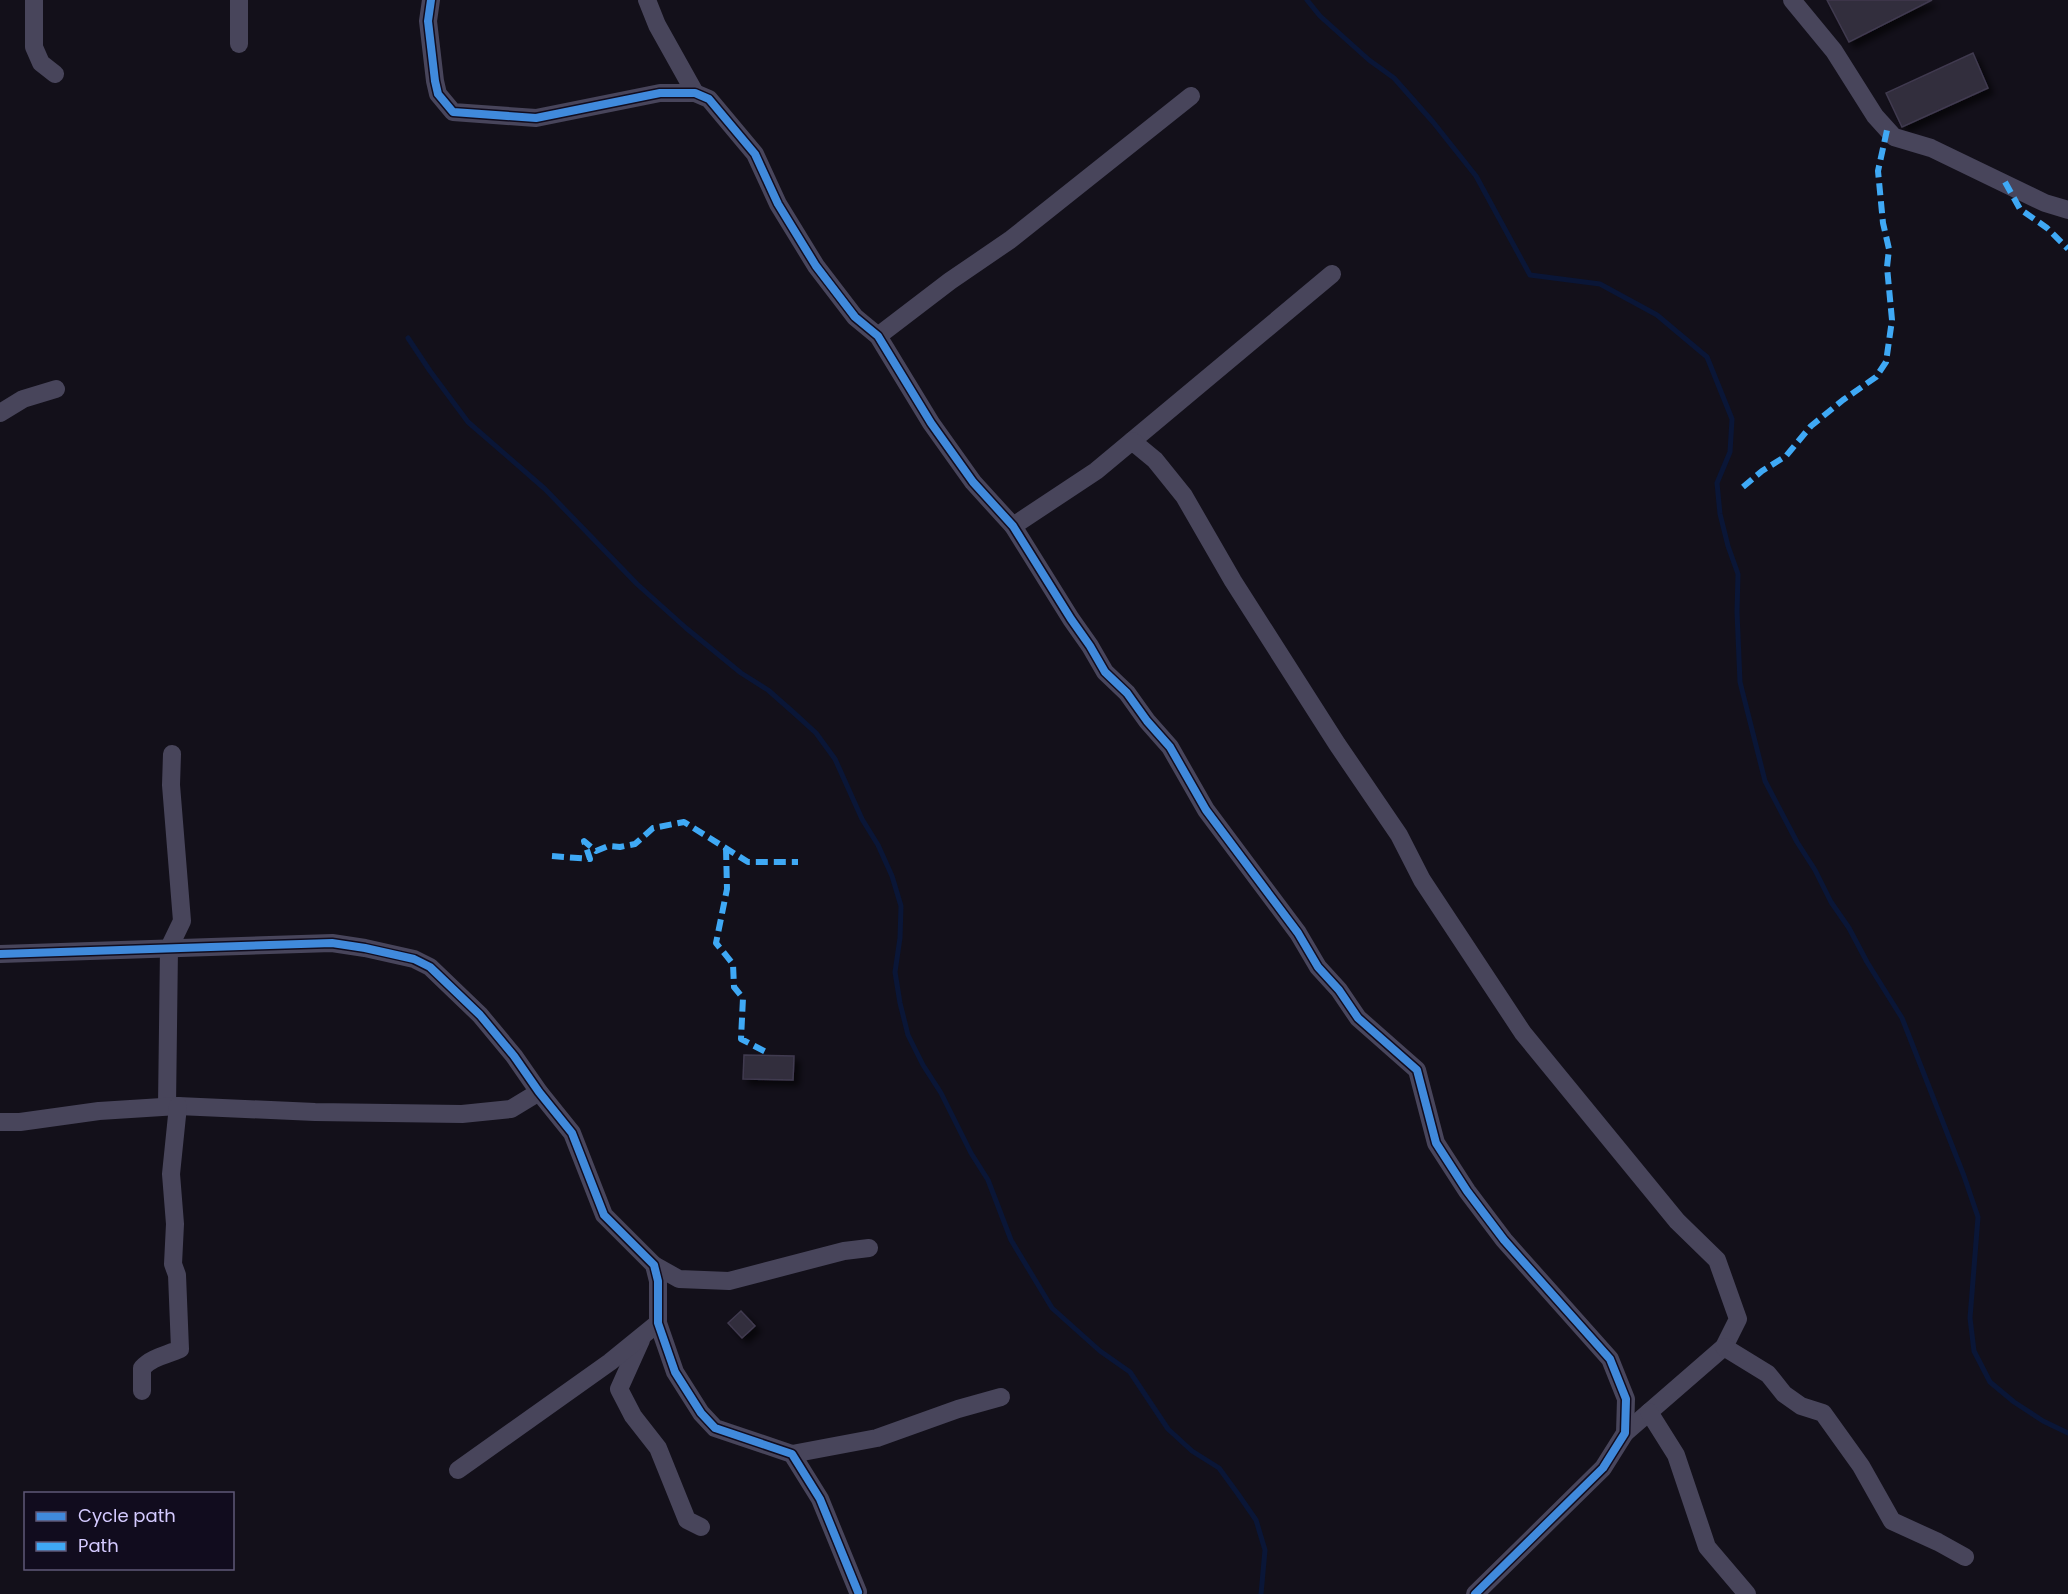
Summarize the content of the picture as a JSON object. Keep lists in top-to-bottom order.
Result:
{
  "legend": ["Cycle path", "Path"]
}
